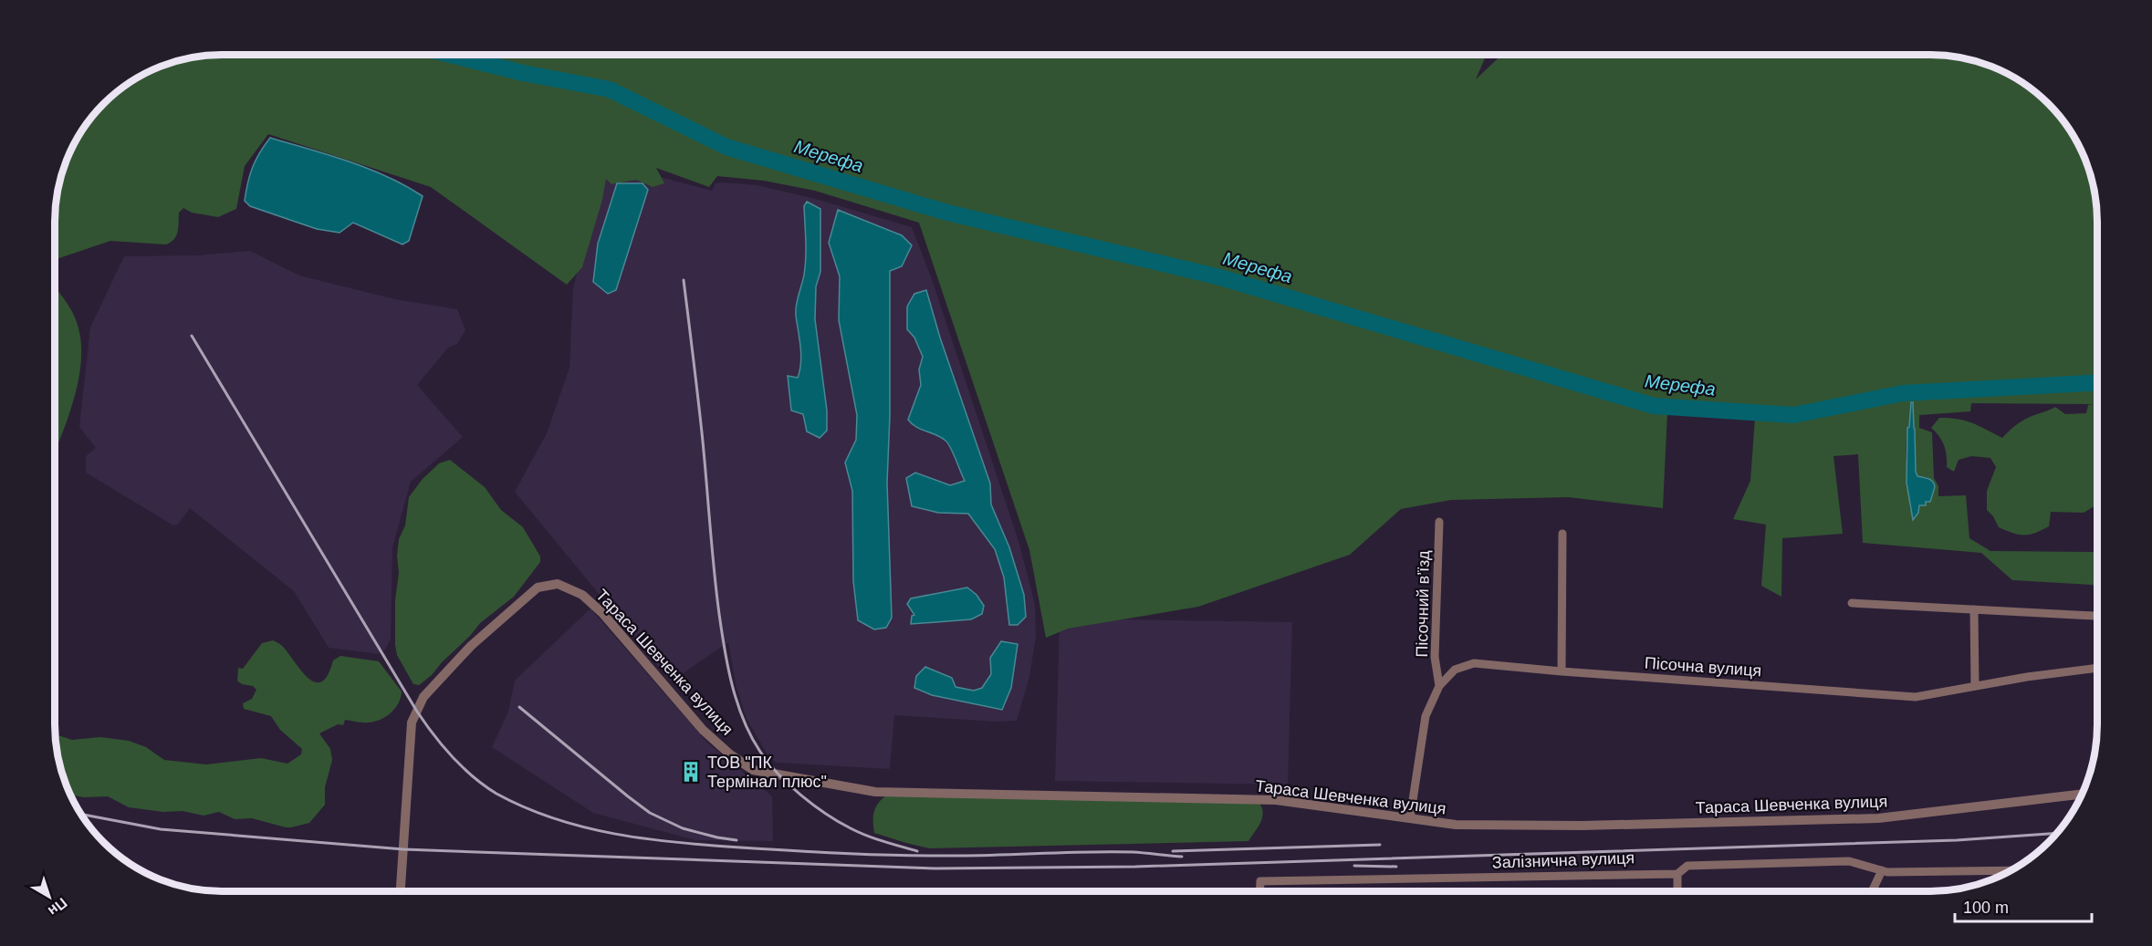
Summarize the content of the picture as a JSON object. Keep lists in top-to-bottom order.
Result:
{
  "streets": {
    "street": [
      "Пісочний в’їзд",
      "Тараса Шевченка вулиця",
      "Пісочна вулиця",
      "Залізнична вулиця"
    ]
  },
  "crossings": [
    ["Пісочний в’їзд", "Пісочна вулиця"],
    ["Тараса Шевченка вулиця", "Пісочна вулиця"]
  ],
  "water": ["Мерефа"],
  "places": {
    "building": ["ТОВ \"ПК Термінал плюс\""]
  },
  "scale_bar": "100 m",
  "north": "bottom right"
}
